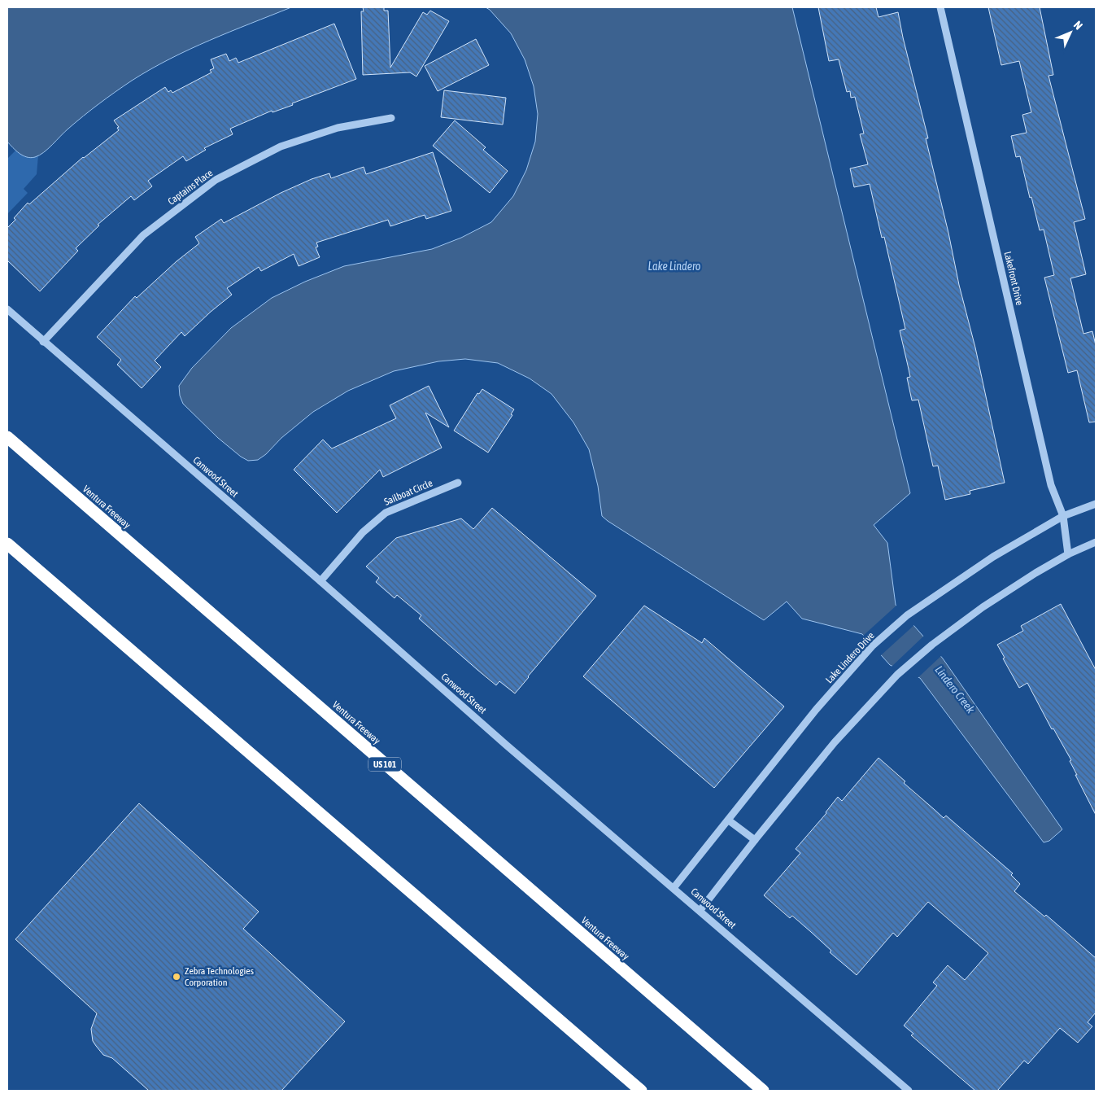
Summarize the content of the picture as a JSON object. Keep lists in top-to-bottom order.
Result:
{
  "streets": {
    "highway": ["Ventura Freeway", "US 101"],
    "street": [
      "Captains Place",
      "Lakefront Drive",
      "Canwood Street",
      "Sailboat Circle",
      "Lake Lindero Drive"
    ]
  },
  "crossings": [
    ["Captains Place", "Canwood Street"],
    ["Lakefront Drive", "Lake Lindero Drive"],
    ["Canwood Street", "Sailboat Circle"],
    ["Canwood Street", "Lake Lindero Drive"]
  ],
  "water": ["Lake Lindero", "Lindero Creek"],
  "places": ["Zebra Technologies Corporation"],
  "north": "top right"
}
